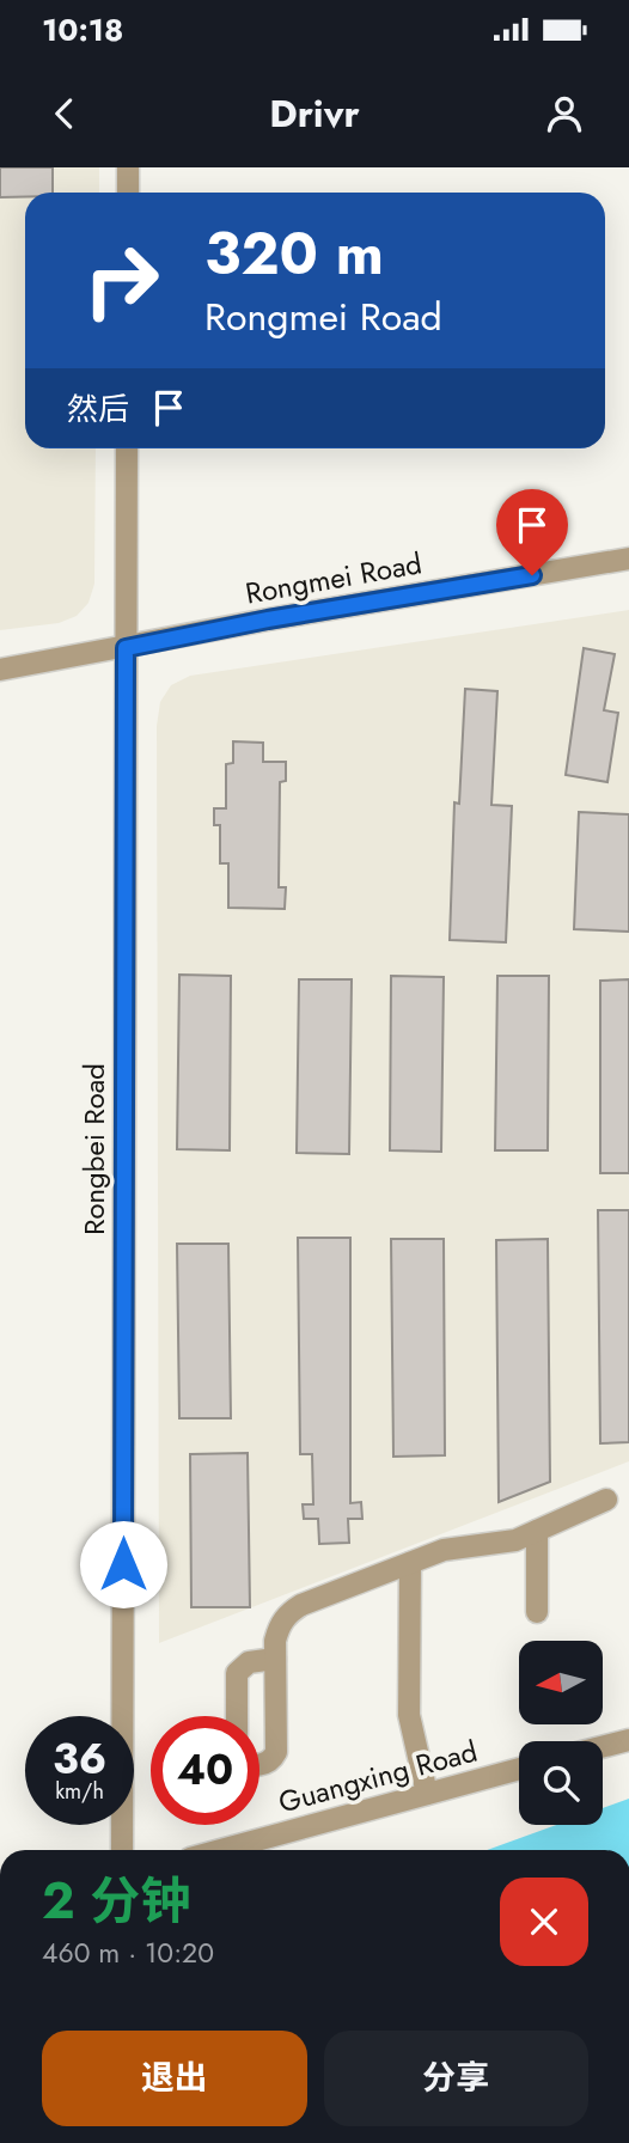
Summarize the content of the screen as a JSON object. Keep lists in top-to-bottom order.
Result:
{
  "streets": {
    "street": ["Rongmei Road", "Rongbei Road", "Guangxing Road"]
  },
  "crossings": [
    ["Rongmei Road", "Rongbei Road"]
  ],
  "north": "left",
  "page": {
    "status": "10:18",
    "header": "Drivr",
    "turn": ["320 m", "Rongmei Road"],
    "then": "然后",
    "speed": "36 km/h",
    "limit": "40",
    "heading": ["2 分钟", "460 m · 10:20"],
    "buttons": ["退出", "分享"]
  }
}
